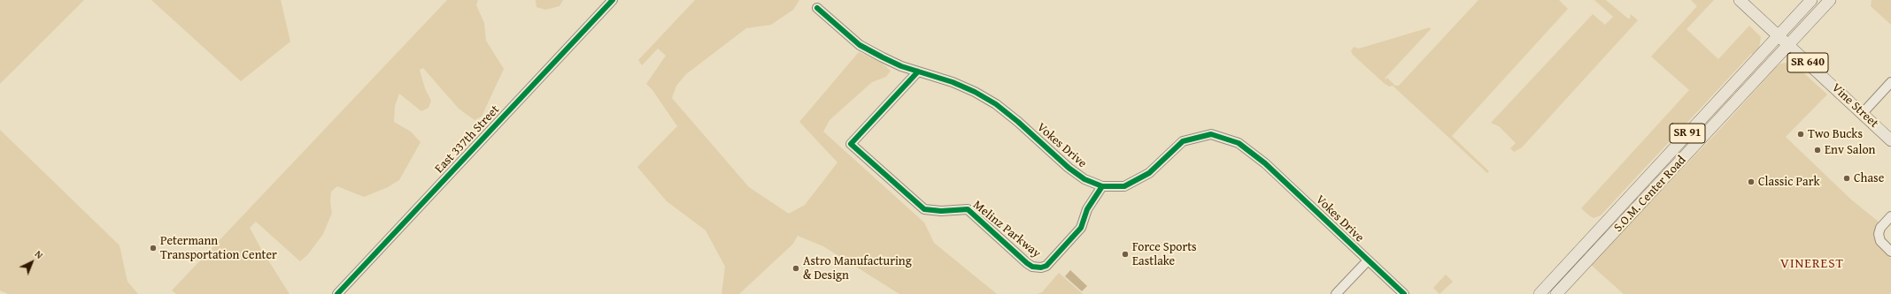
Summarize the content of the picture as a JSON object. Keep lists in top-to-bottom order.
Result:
{
  "streets": {
    "main road": [
      "SR 640",
      "Vine Street",
      "SR 91",
      "S.O.M. Center Road"
    ],
    "street": ["East 337th Street", "Vokes Drive", "Melinz Parkway"]
  },
  "crossings": [
    ["Vine Street", "S.O.M. Center Road"],
    ["Vokes Drive", "Melinz Parkway"]
  ],
  "districts": ["VINEREST"],
  "places": [
    "Two Bucks",
    "Env Salon",
    "Chase",
    "Classic Park",
    "Petermann Transportation Center",
    "Force Sports Eastlake",
    "Astro Manufacturing & Design"
  ],
  "north": "top right"
}
